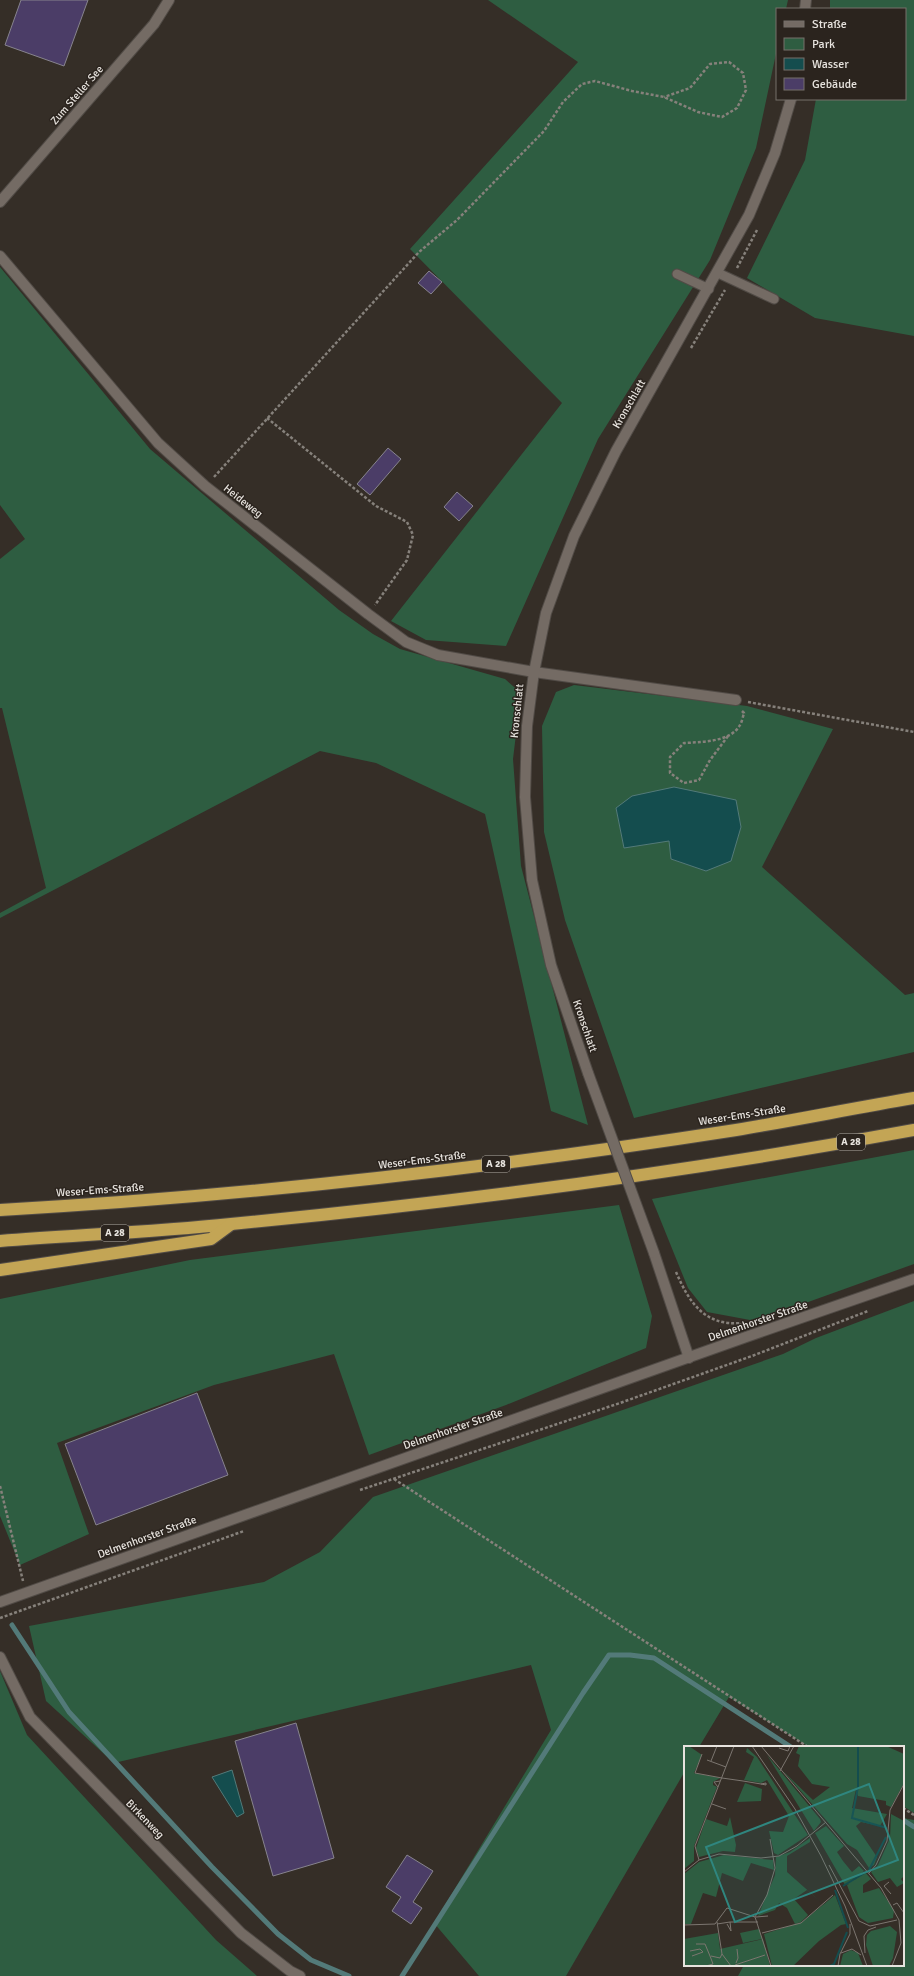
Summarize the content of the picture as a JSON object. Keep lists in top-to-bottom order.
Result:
{
  "streets": {
    "highway": ["Weser-Ems-Straße", "A 28"],
    "street": [
      "Zum Steller See",
      "Kronschlatt",
      "Heideweg",
      "Delmenhorster Straße",
      "Birkenweg"
    ]
  },
  "crossings": [
    ["Kronschlatt", "Heideweg"],
    ["Kronschlatt", "Delmenhorster Straße"]
  ],
  "legend": [
    "Straße",
    "Park",
    "Wasser",
    "Gebäude"
  ]
}
